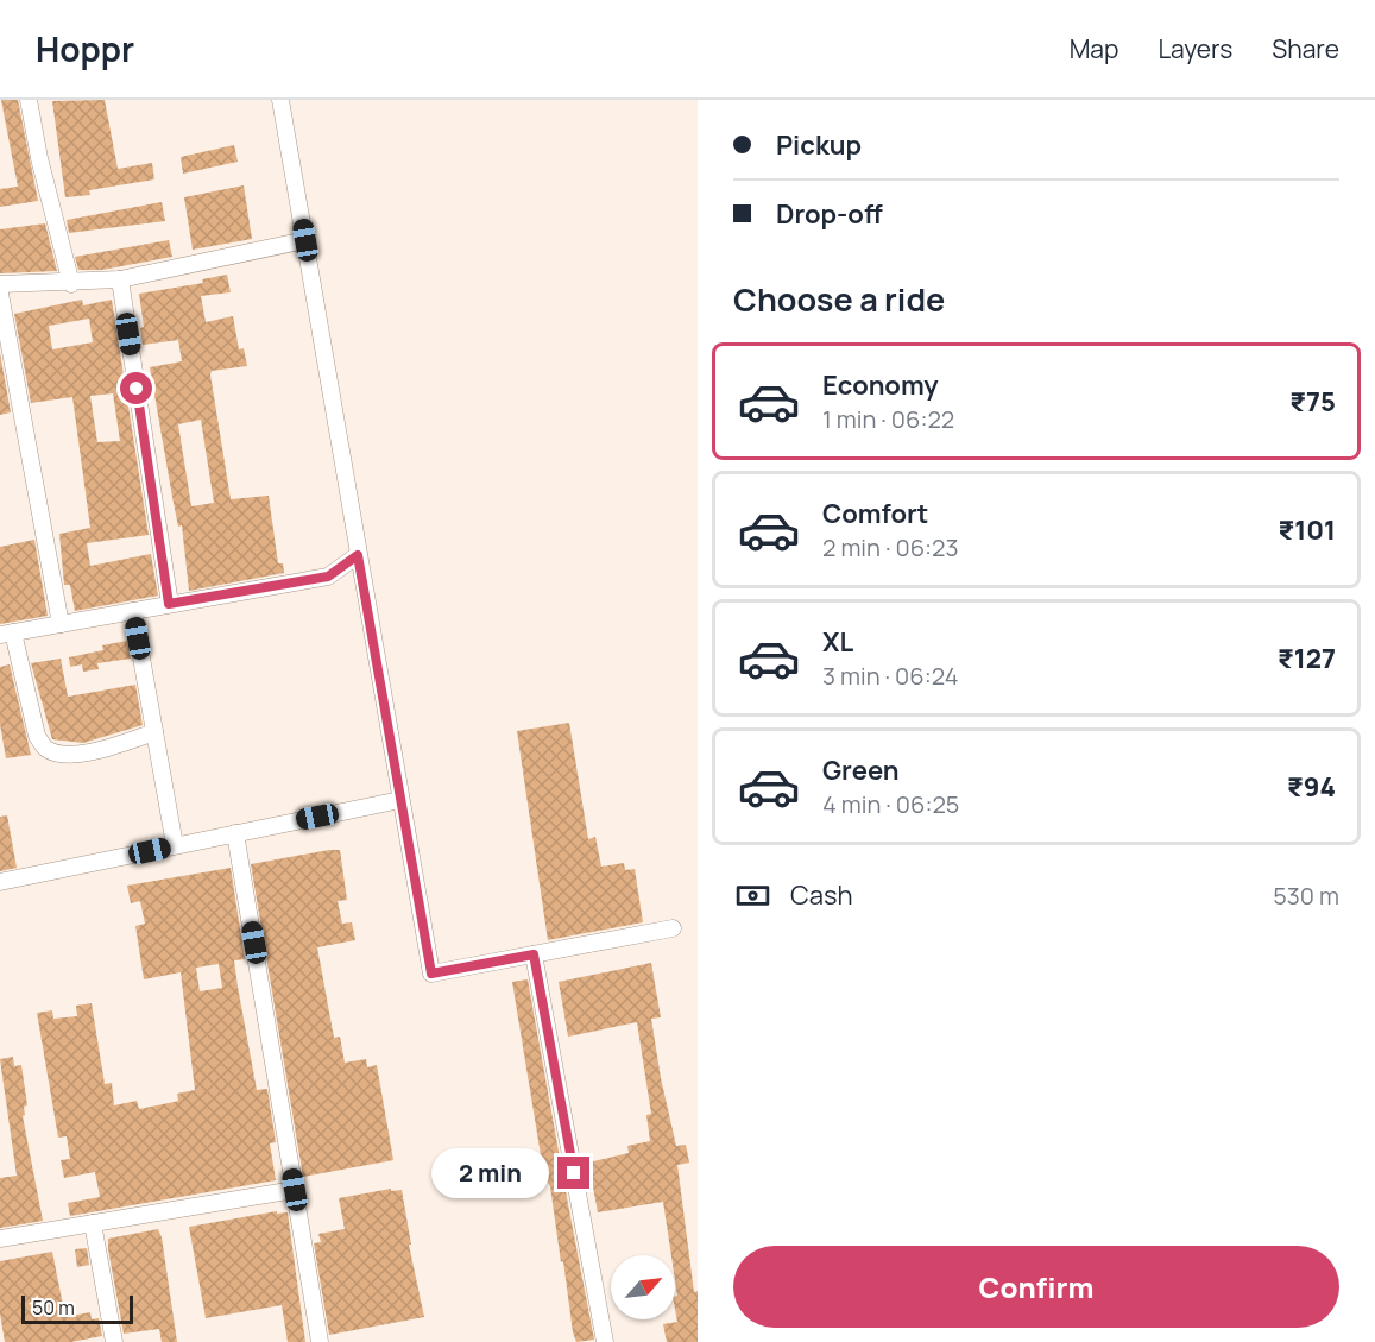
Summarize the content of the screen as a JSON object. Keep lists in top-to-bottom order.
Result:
{
  "scale_bar": "50 m",
  "north": "top right",
  "page": {
    "header": "Hoppr",
    "nav": ["Map", "Layers", "Share"],
    "banner": ["Pickup", "Drop-off"],
    "heading": "Choose a ride",
    "list": [
      {
        "name": "Economy",
        "note": "1 min · 06:22",
        "value": "₹75"
      },
      {
        "name": "Comfort",
        "note": "2 min · 06:23",
        "value": "₹101"
      },
      {
        "name": "XL",
        "note": "3 min · 06:24",
        "value": "₹127"
      },
      {
        "name": "Green",
        "note": "4 min · 06:25",
        "value": "₹94"
      }
    ],
    "pay": ["Cash", "530 m"],
    "bubble": "2 min",
    "buttons": "Confirm",
    "scale": "50 m"
  }
}
